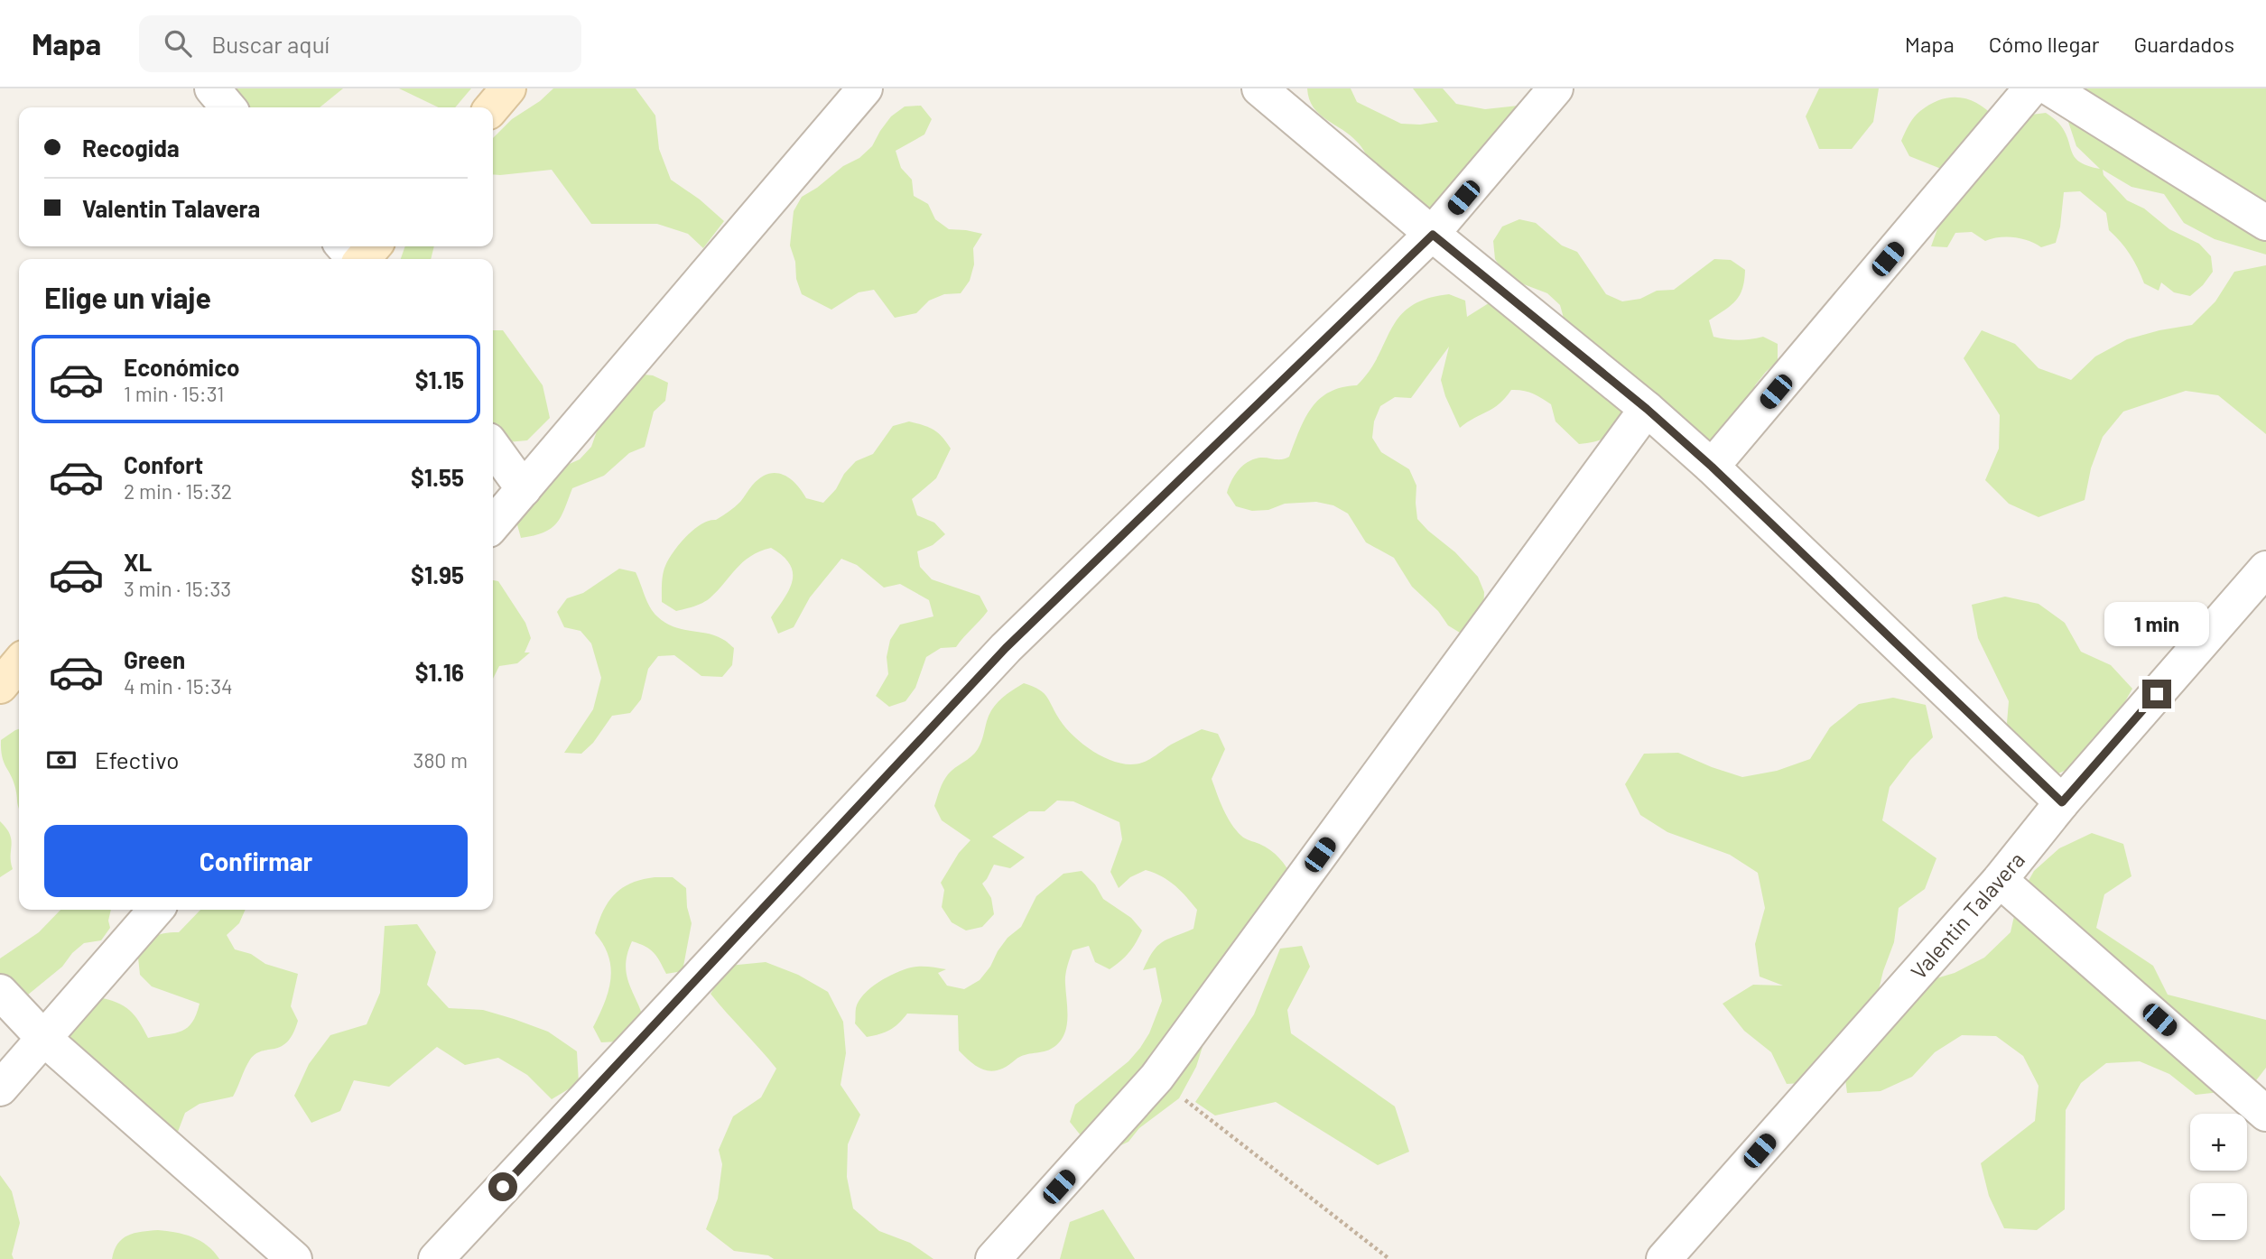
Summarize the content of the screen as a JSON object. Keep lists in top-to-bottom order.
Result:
{
  "streets": {
    "street": ["Valentin Talavera"]
  },
  "page": {
    "header": "Mapa",
    "search": "Buscar aquí",
    "nav": ["Mapa", "Cómo llegar", "Guardados"],
    "banner": ["Recogida", "Valentin Talavera"],
    "heading": "Elige un viaje",
    "list": [
      {
        "name": "Económico",
        "note": "1 min · 15:31",
        "value": "$1.15"
      },
      {
        "name": "Confort",
        "note": "2 min · 15:32",
        "value": "$1.55"
      },
      {
        "name": "XL",
        "note": "3 min · 15:33",
        "value": "$1.95"
      },
      {
        "name": "Green",
        "note": "4 min · 15:34",
        "value": "$1.16"
      }
    ],
    "bubble": "1 min",
    "pay": ["Efectivo", "380 m"],
    "buttons": "Confirmar",
    "map_buttons": ["+", "−"]
  }
}
